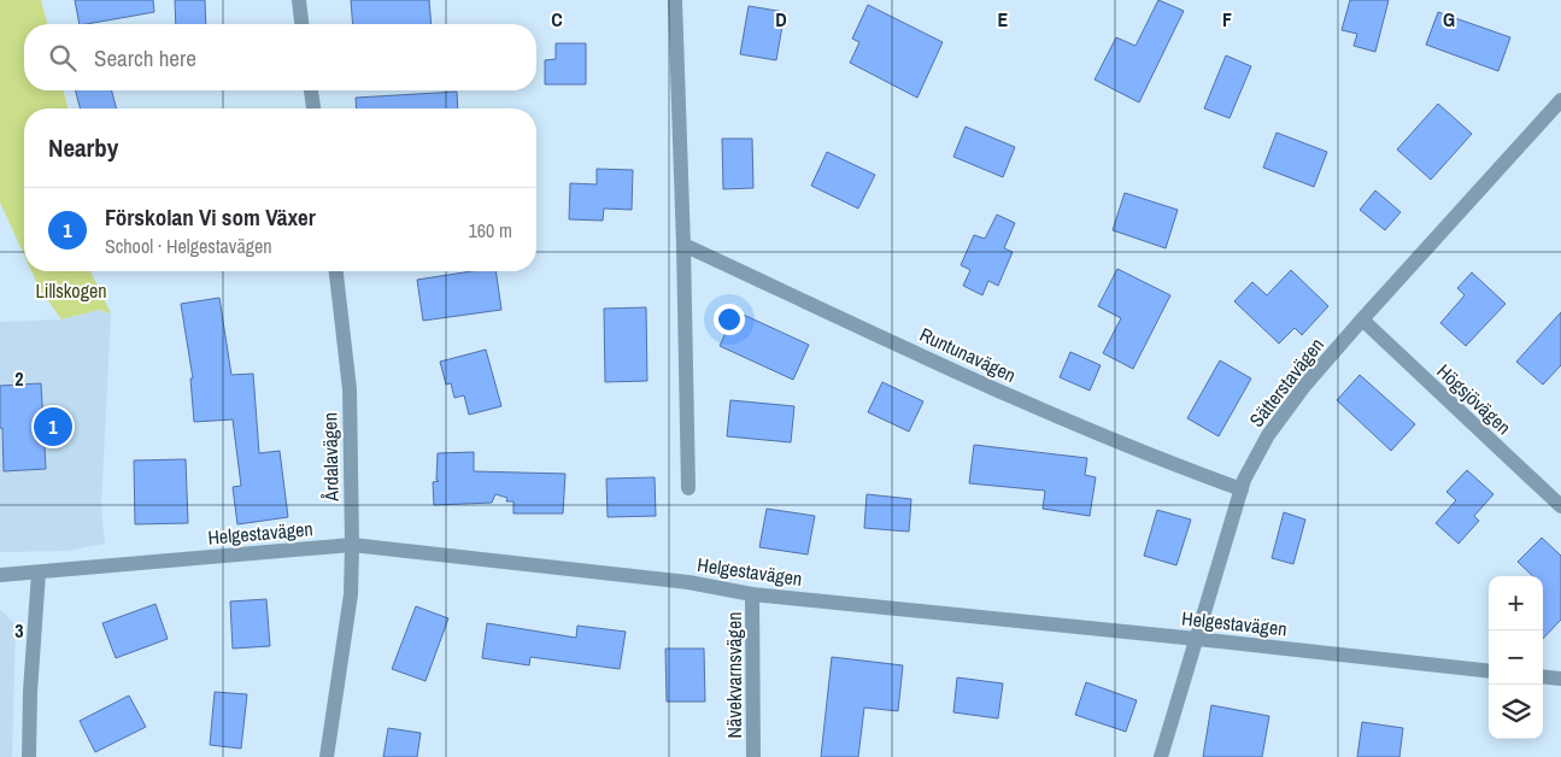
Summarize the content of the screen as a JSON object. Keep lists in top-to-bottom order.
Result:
{
  "streets": {
    "street": [
      "Runtunavägen",
      "Sätterstavägen",
      "Högsjövägen",
      "Årdalavägen",
      "Helgestavägen",
      "Nävekvarnsvägen"
    ]
  },
  "crossings": [
    ["Runtunavägen", "Sätterstavägen"],
    ["Sätterstavägen", "Högsjövägen"],
    ["Sätterstavägen", "Helgestavägen"],
    ["Årdalavägen", "Helgestavägen"],
    ["Helgestavägen", "Nävekvarnsvägen"]
  ],
  "parks": ["Lillskogen"],
  "page": {
    "search": "Search here",
    "heading": "Nearby",
    "list": [
      {
        "mark": "1",
        "name": "Förskolan Vi som Växer",
        "note": "School · Helgestavägen",
        "value": "160 m"
      }
    ],
    "pins": "1",
    "map_buttons": ["+", "−"]
  },
  "grid": {
    "columns": [
      "C",
      "D",
      "E",
      "F",
      "G"
    ],
    "rows": ["2", "3"]
  }
}
